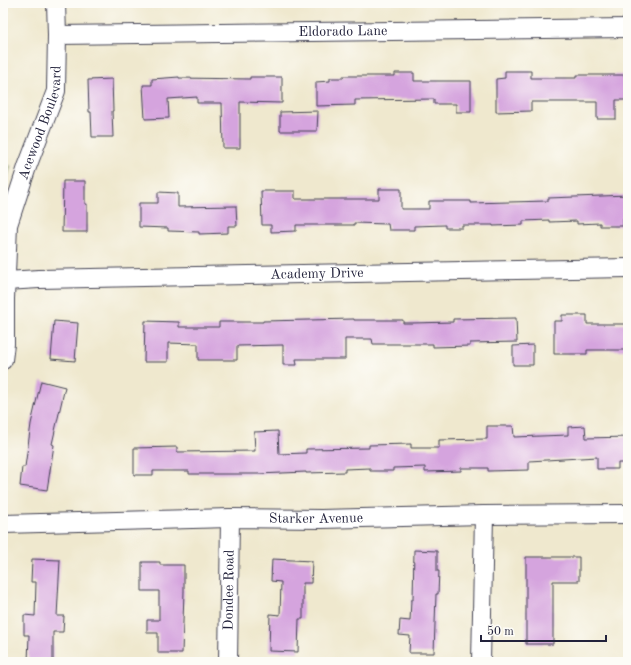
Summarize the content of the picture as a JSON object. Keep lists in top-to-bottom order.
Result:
{
  "streets": {
    "street": [
      "Eldorado Lane",
      "Acewood Boulevard",
      "Academy Drive",
      "Starker Avenue",
      "Dondee Road"
    ]
  },
  "crossings": [
    ["Eldorado Lane", "Acewood Boulevard"],
    ["Acewood Boulevard", "Academy Drive"],
    ["Starker Avenue", "Dondee Road"]
  ],
  "scale_bar": "50 m"
}
